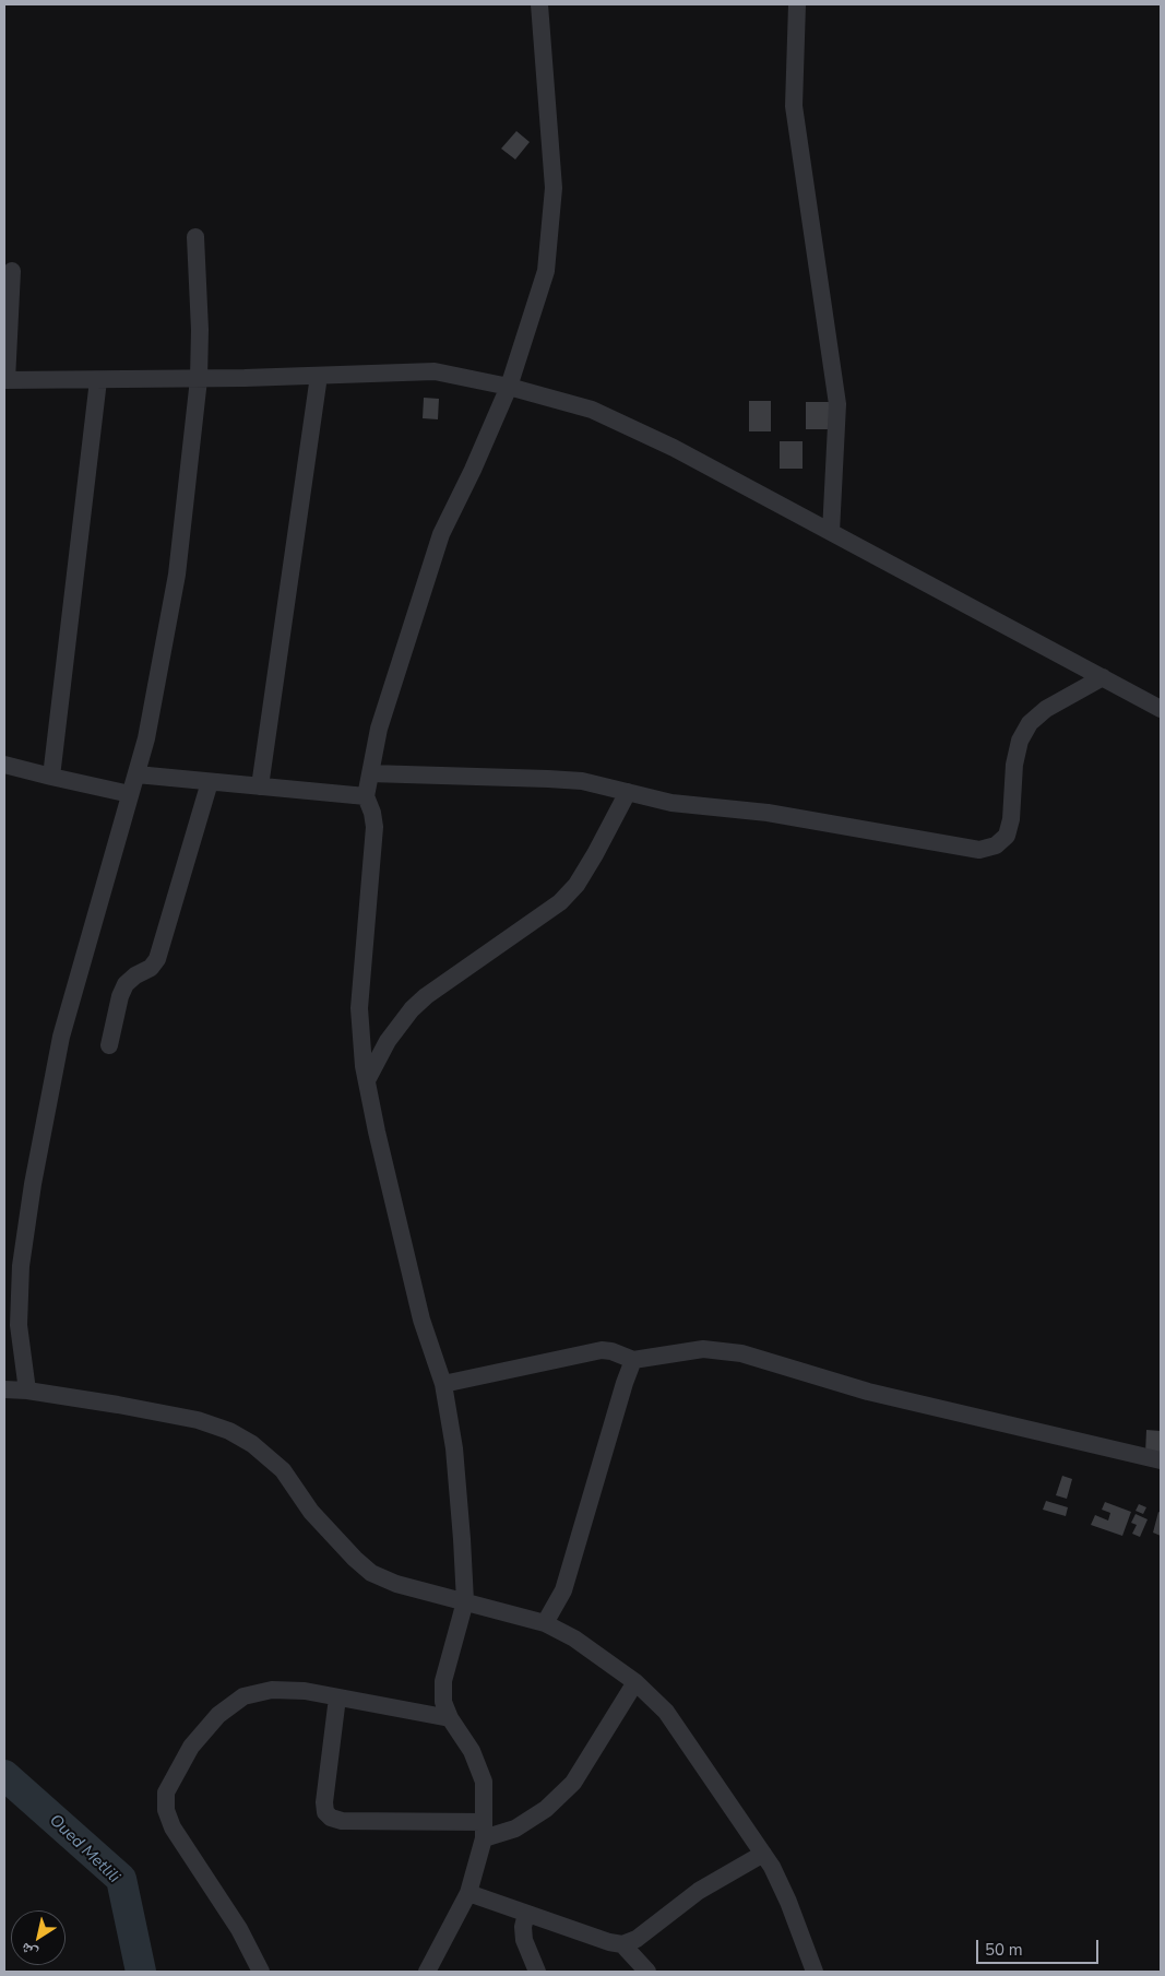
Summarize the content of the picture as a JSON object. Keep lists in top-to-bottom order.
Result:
{
  "water": ["Oued Metlili"],
  "scale_bar": "50 m",
  "north": "bottom left"
}
